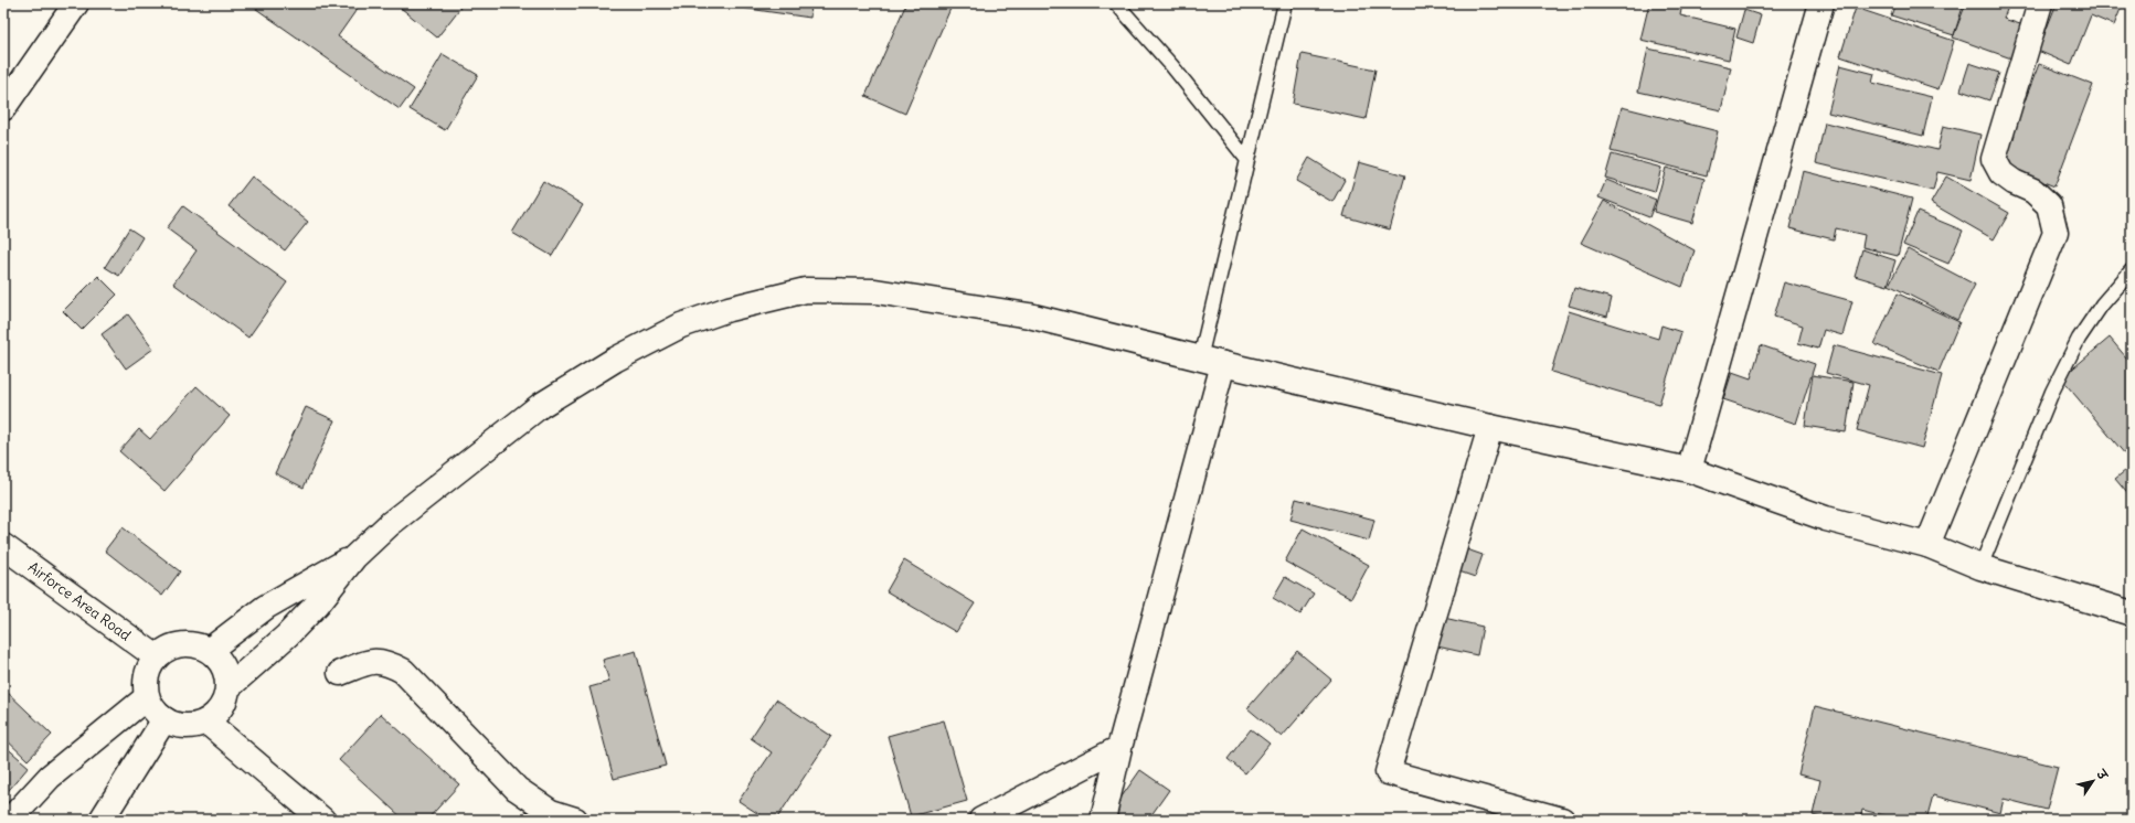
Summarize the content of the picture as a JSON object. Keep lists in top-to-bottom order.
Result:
{
  "streets": {
    "street": ["Airforce Area Road"]
  },
  "north": "top right"
}
